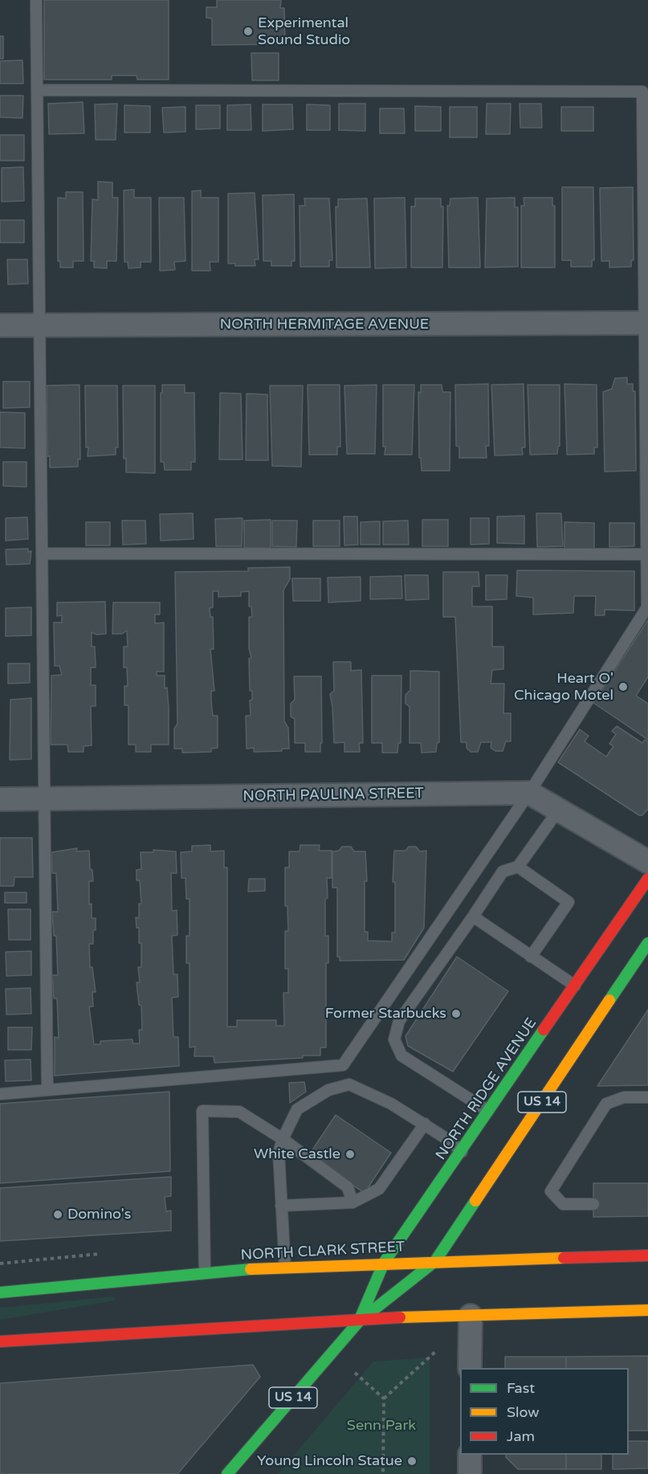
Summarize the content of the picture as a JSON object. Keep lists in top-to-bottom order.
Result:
{
  "streets": {
    "main road": ["NORTH RIDGE AVENUE", "US 14", "NORTH CLARK STREET"],
    "street": ["NORTH HERMITAGE AVENUE", "NORTH PAULINA STREET"]
  },
  "crossings": [
    ["NORTH RIDGE AVENUE", "NORTH CLARK STREET"]
  ],
  "parks": ["Senn Park"],
  "places": [
    "Experimental Sound Studio",
    "Heart O' Chicago Motel",
    "Former Starbucks",
    "White Castle",
    "Domino's",
    "Young Lincoln Statue"
  ],
  "legend": ["Fast", "Slow", "Jam"]
}
